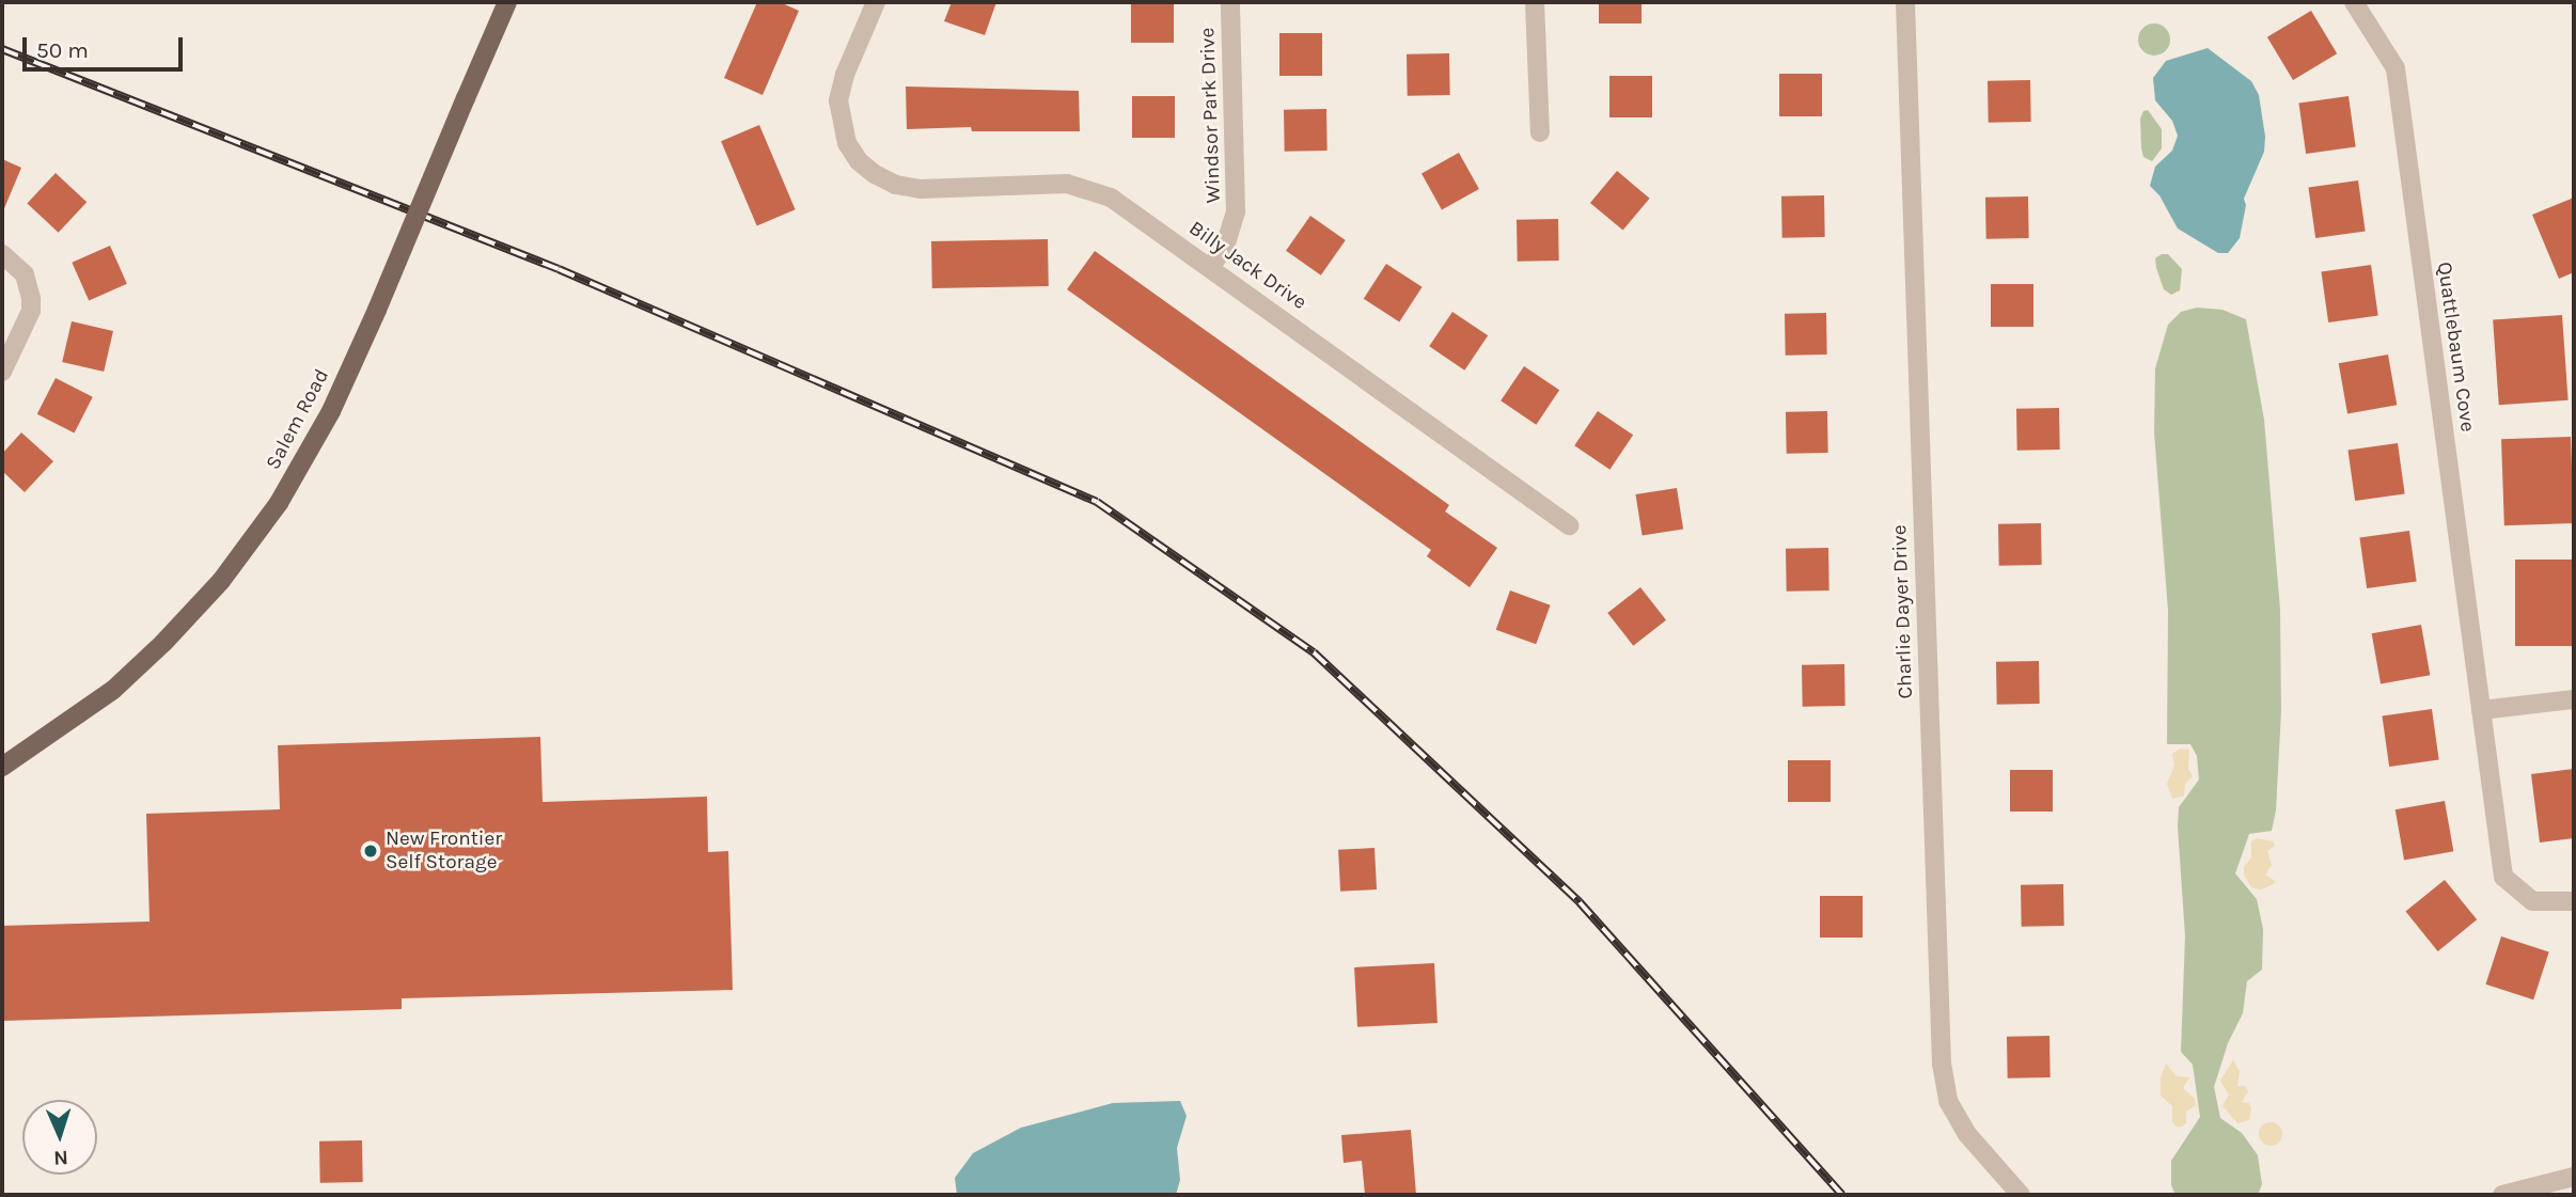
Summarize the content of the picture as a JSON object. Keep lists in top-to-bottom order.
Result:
{
  "streets": {
    "main road": ["Salem Road"],
    "street": [
      "Windsor Park Drive",
      "Billy Jack Drive",
      "Quattlebaum Cove",
      "Charlie Dayer Drive"
    ]
  },
  "crossings": [
    ["Windsor Park Drive", "Billy Jack Drive"]
  ],
  "places": ["New Frontier Self Storage"],
  "scale_bar": "50 m",
  "north": "bottom"
}
